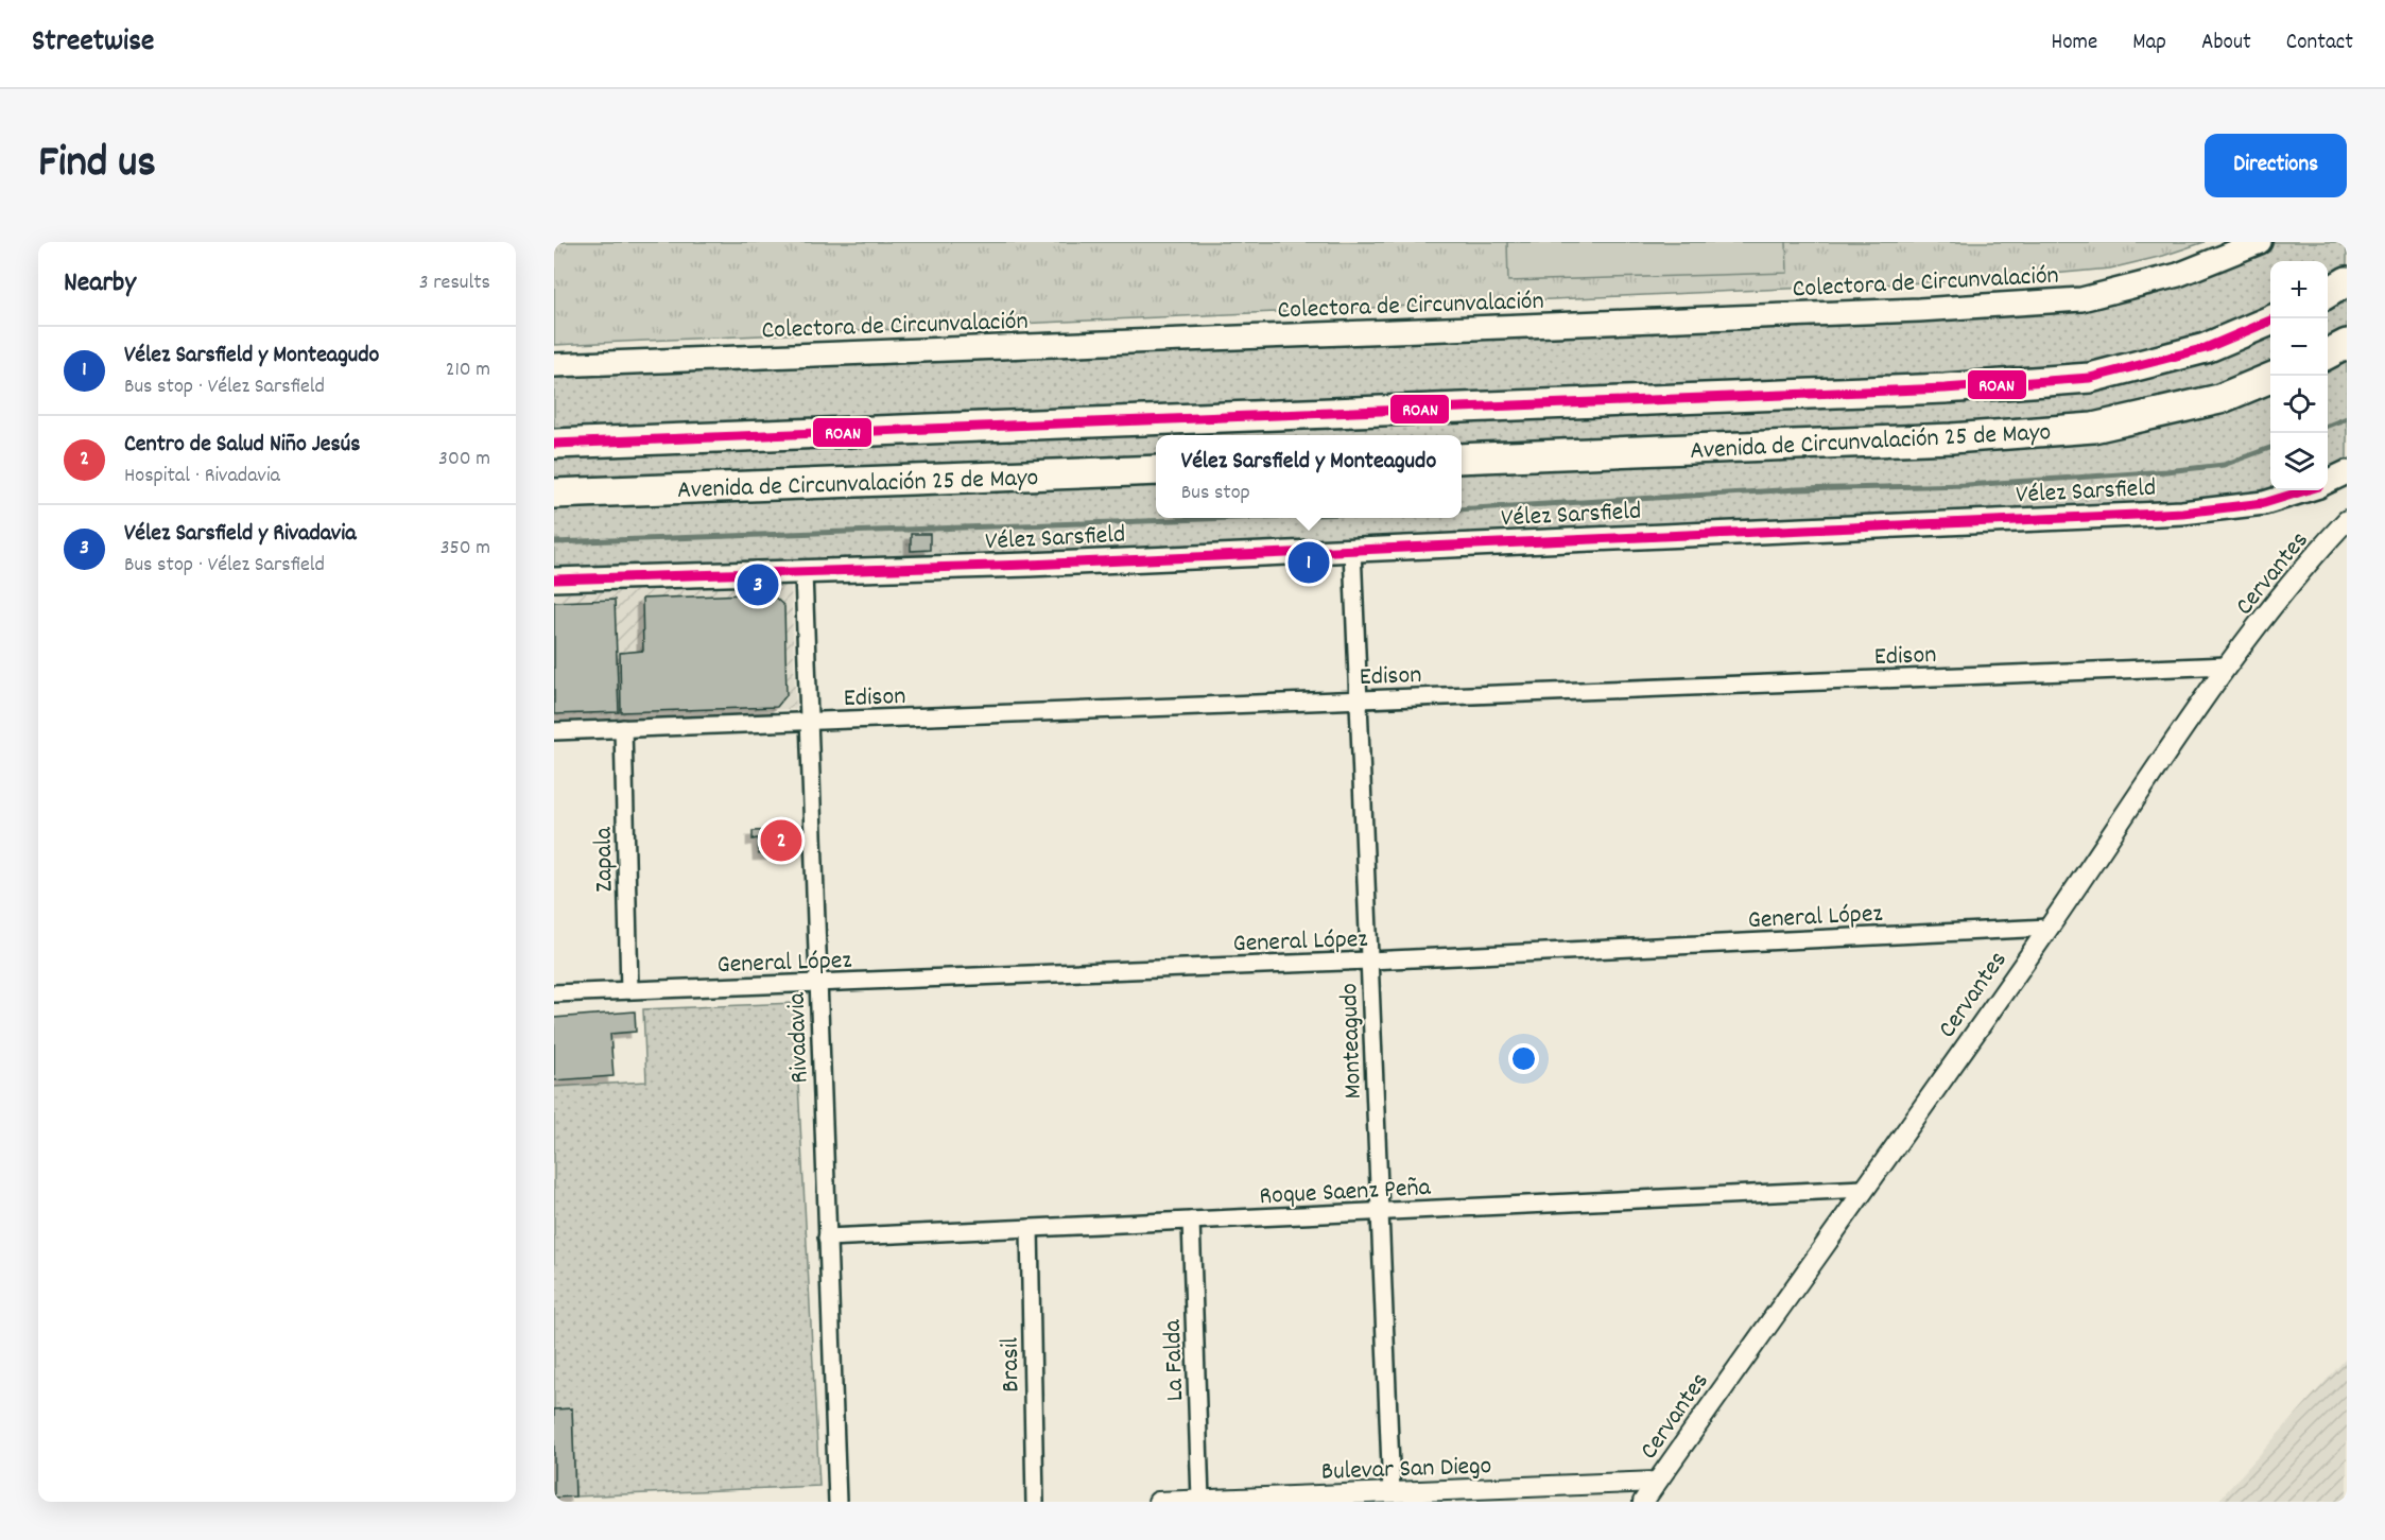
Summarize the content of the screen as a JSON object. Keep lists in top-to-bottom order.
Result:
{
  "streets": {
    "highway": ["Avenida de Circunvalación 25 de Mayo"],
    "main road": ["Colectora de Circunvalación", "Vélez Sarsfield"],
    "street": [
      "Cervantes",
      "Edison",
      "Zapala",
      "General López",
      "Rivadavia",
      "Monteagudo",
      "Roque Saenz Peña",
      "La Falda",
      "Brasil",
      "Bulevar San Diego"
    ]
  },
  "crossings": [
    ["Vélez Sarsfield", "Rivadavia"],
    ["Vélez Sarsfield", "Monteagudo"],
    ["Cervantes", "Edison"],
    ["Cervantes", "General López"],
    ["Cervantes", "Roque Saenz Peña"],
    ["Cervantes", "Bulevar San Diego"],
    ["Edison", "Zapala"],
    ["Edison", "Rivadavia"],
    ["Edison", "Monteagudo"],
    ["Zapala", "General López"],
    ["General López", "Rivadavia"],
    ["General López", "Monteagudo"],
    ["Rivadavia", "Roque Saenz Peña"],
    ["Monteagudo", "Roque Saenz Peña"],
    ["Monteagudo", "Bulevar San Diego"],
    ["Roque Saenz Peña", "La Falda"],
    ["Roque Saenz Peña", "Brasil"],
    ["La Falda", "Bulevar San Diego"]
  ],
  "lines": ["transit line ROAN"],
  "page": {
    "header": "Streetwise",
    "nav": [
      "Home",
      "Map",
      "About",
      "Contact"
    ],
    "title": "Find us",
    "buttons": "Directions",
    "heading": ["Nearby", "3 results"],
    "map_buttons": ["+", "−"],
    "list": [
      {
        "mark": "1",
        "name": "Vélez Sarsfield y Monteagudo",
        "note": "Bus stop · Vélez Sarsfield",
        "value": "210 m"
      },
      {
        "mark": "2",
        "name": "Centro de Salud Niño Jesús",
        "note": "Hospital · Rivadavia",
        "value": "300 m"
      },
      {
        "mark": "3",
        "name": "Vélez Sarsfield y Rivadavia",
        "note": "Bus stop · Vélez Sarsfield",
        "value": "350 m"
      }
    ],
    "popup": ["Vélez Sarsfield y Monteagudo", "Bus stop"],
    "pins": ["1", "3", "2"]
  }
}
